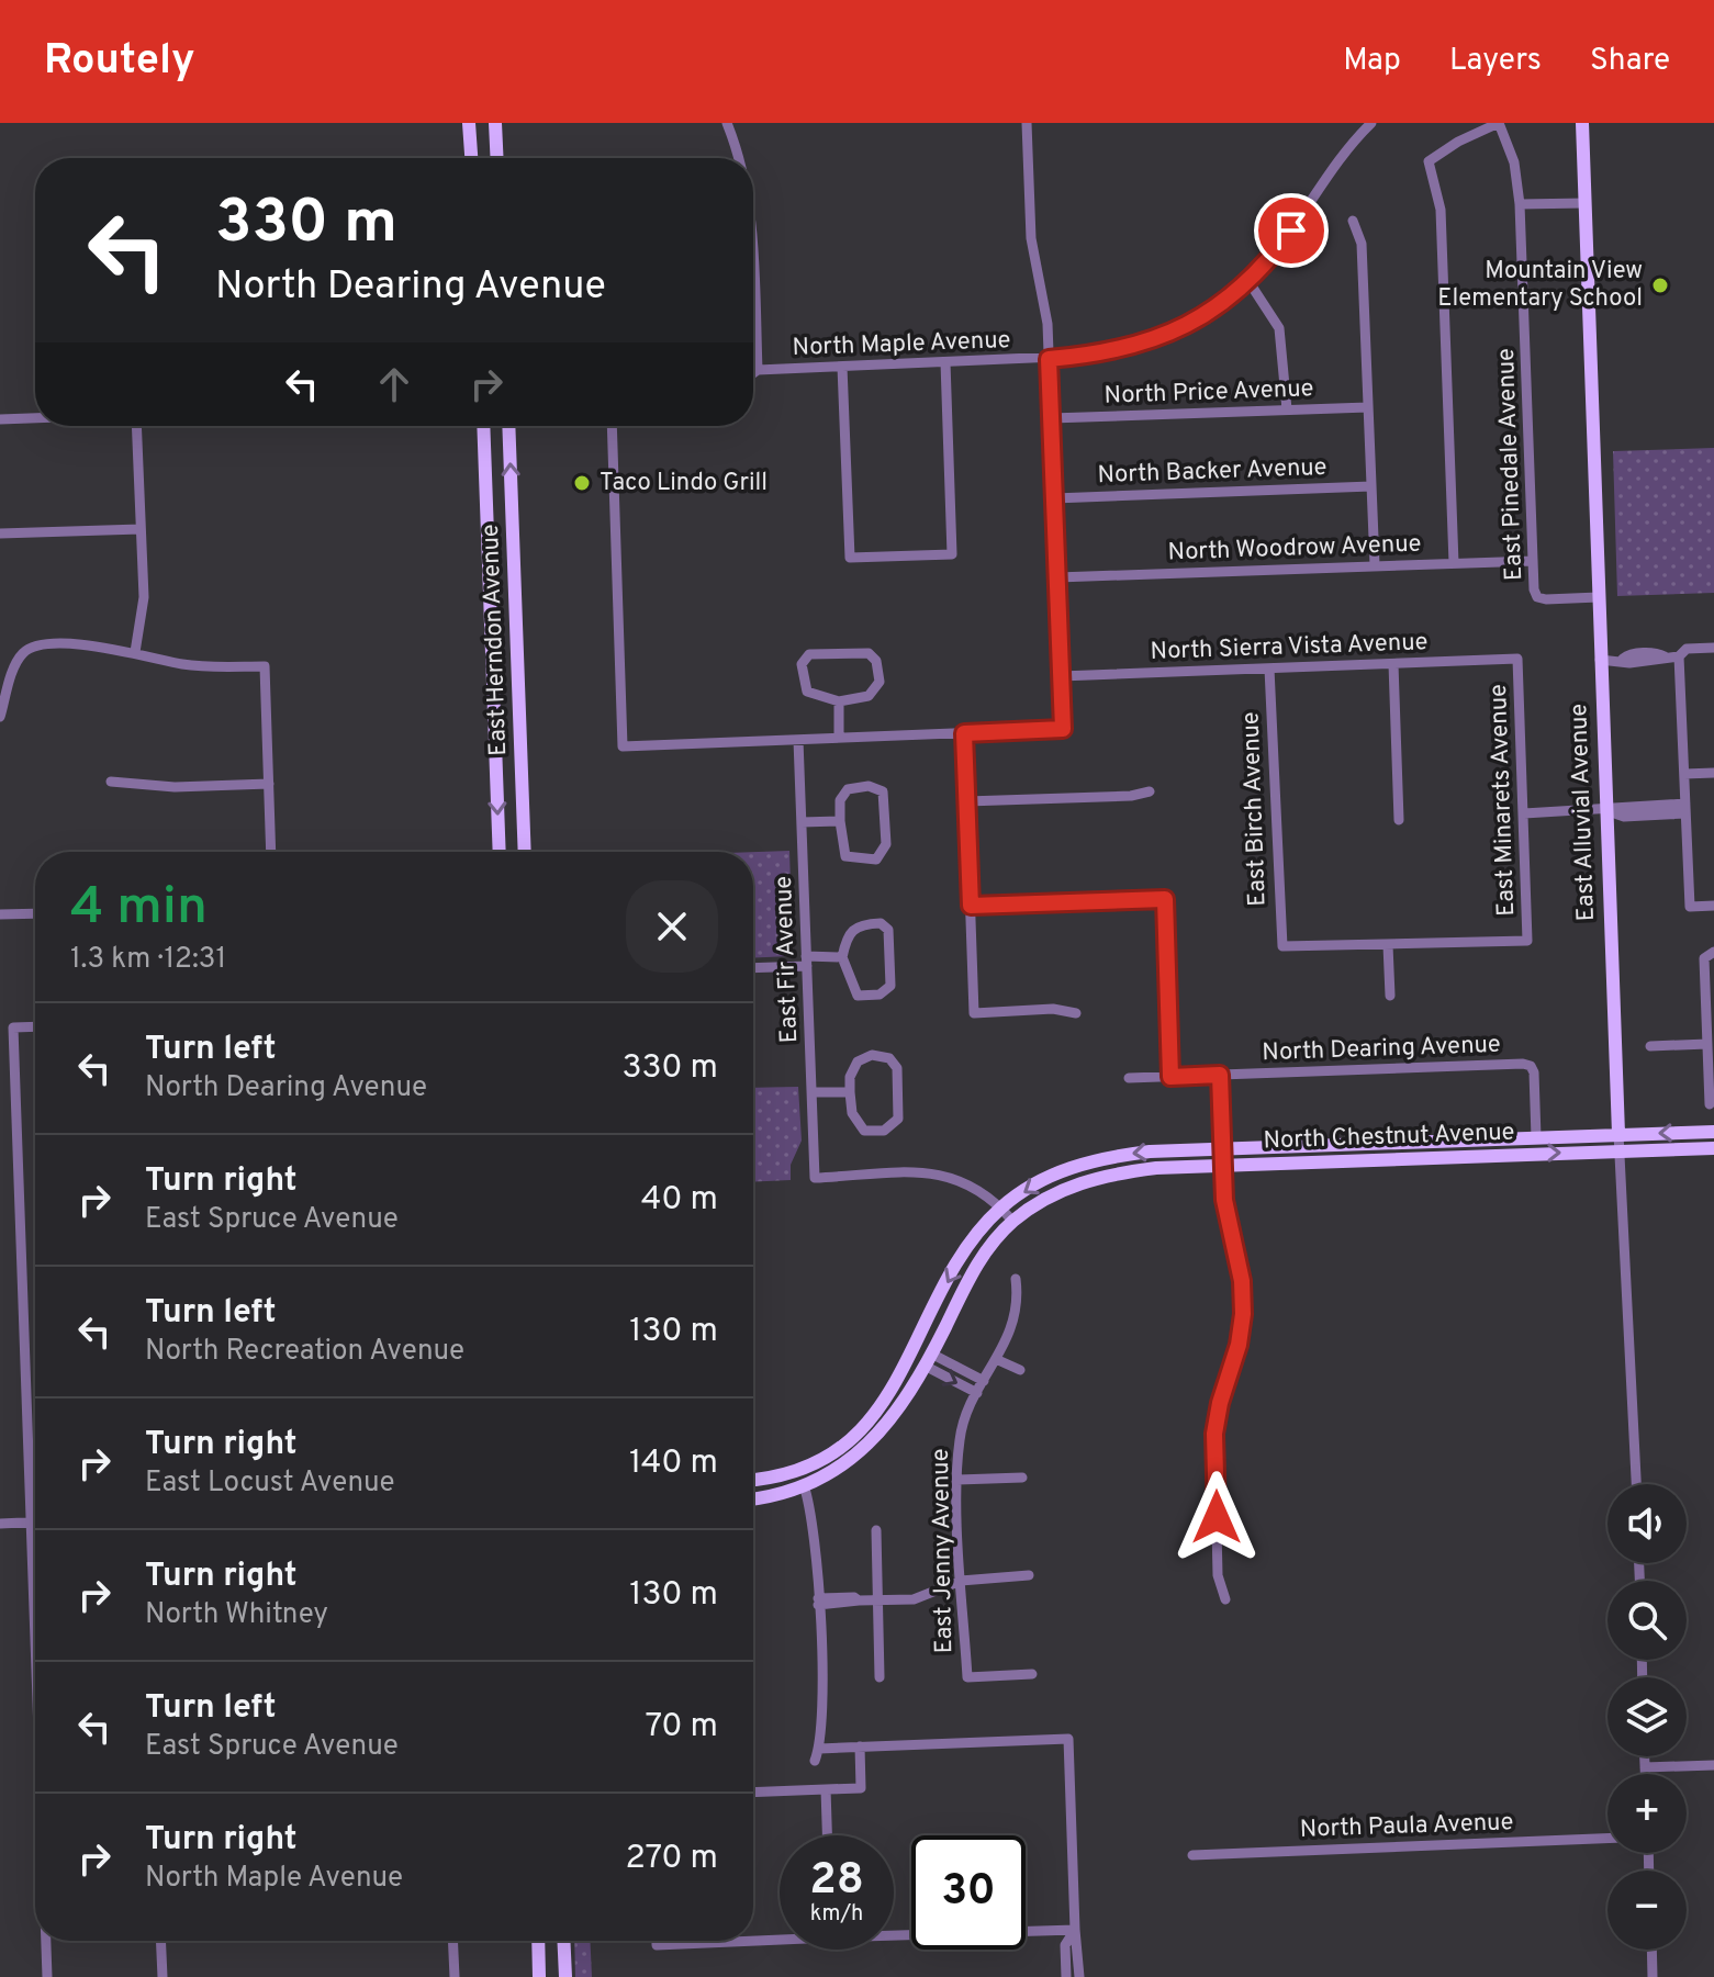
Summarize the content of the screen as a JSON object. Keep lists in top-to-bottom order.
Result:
{
  "streets": {
    "main road": ["East Herndon Avenue", "East Alluvial Avenue", "North Chestnut Avenue"],
    "street": [
      "North Maple Avenue",
      "North Price Avenue",
      "East Pinedale Avenue",
      "North Backer Avenue",
      "North Woodrow Avenue",
      "North Sierra Vista Avenue",
      "East Minarets Avenue",
      "East Birch Avenue",
      "East Fir Avenue",
      "North Dearing Avenue",
      "East Jenny Avenue",
      "North Paula Avenue"
    ]
  },
  "crossings": [
    ["East Pinedale Avenue", "North Woodrow Avenue"],
    ["East Pinedale Avenue", "East Alluvial Avenue"],
    ["North Sierra Vista Avenue", "East Minarets Avenue"],
    ["North Sierra Vista Avenue", "East Birch Avenue"],
    ["East Minarets Avenue", "East Birch Avenue"],
    ["East Alluvial Avenue", "North Chestnut Avenue"],
    ["East Fir Avenue", "North Chestnut Avenue"],
    ["North Dearing Avenue", "North Chestnut Avenue"]
  ],
  "places": ["Mountain View Elementary School", "Taco Lindo Grill"],
  "page": {
    "header": "Routely",
    "nav": ["Map", "Layers", "Share"],
    "turn": ["330 m", "North Dearing Avenue"],
    "heading": ["4 min", "1.3 km · 12:31"],
    "list": [
      {
        "name": "Turn left",
        "note": "North Dearing Avenue",
        "value": "330 m"
      },
      {
        "name": "Turn right",
        "note": "East Spruce Avenue",
        "value": "40 m"
      },
      {
        "name": "Turn left",
        "note": "North Recreation Avenue",
        "value": "130 m"
      },
      {
        "name": "Turn right",
        "note": "East Locust Avenue",
        "value": "140 m"
      },
      {
        "name": "Turn right",
        "note": "North Whitney",
        "value": "130 m"
      },
      {
        "name": "Turn left",
        "note": "East Spruce Avenue",
        "value": "70 m"
      },
      {
        "name": "Turn right",
        "note": "North Maple Avenue",
        "value": "270 m"
      }
    ],
    "map_buttons": ["+", "−"],
    "speed": "28 km/h",
    "limit": "30"
  }
}
